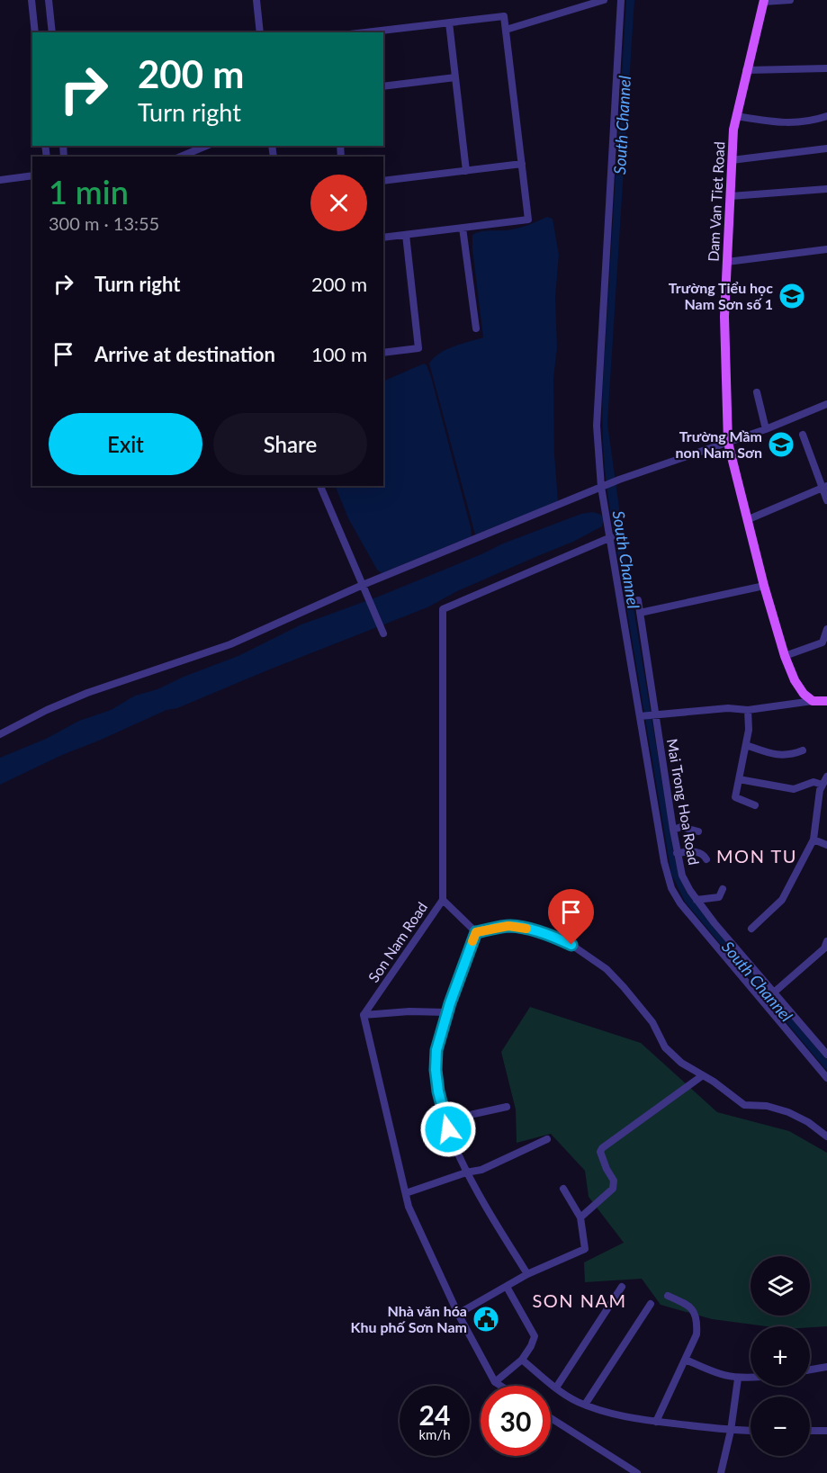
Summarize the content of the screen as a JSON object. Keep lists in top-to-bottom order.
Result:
{
  "streets": {
    "main road": ["Dam Van Tiet Road"],
    "street": ["Mai Trong Hoa Road", "Son Nam Road"]
  },
  "districts": ["MON TU", "SON NAM"],
  "water": ["South Channel"],
  "places": {
    "school or university": ["Trường Tiểu học Nam Sơn số 1", "Trường Mầm non Nam Sơn"],
    "public building": ["Nhà văn hóa Khu phố Sơn Nam"]
  },
  "page": {
    "turn": ["200 m", "Turn right"],
    "heading": ["1 min", "300 m · 13:55"],
    "list": [
      {
        "name": "Turn right",
        "value": "200 m"
      },
      {
        "name": "Arrive at destination",
        "value": "100 m"
      }
    ],
    "buttons": ["Exit", "Share"],
    "map_buttons": ["+", "−"],
    "speed": "24 km/h",
    "limit": "30"
  }
}
